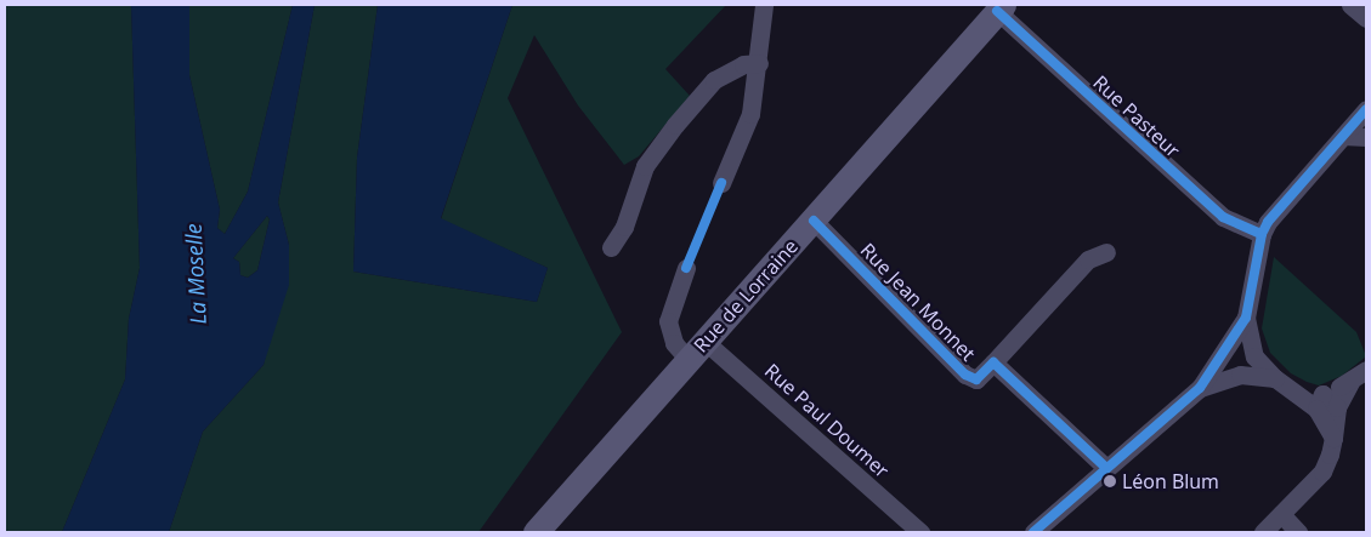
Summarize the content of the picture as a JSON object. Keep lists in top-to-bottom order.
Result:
{
  "streets": {
    "main road": ["Rue de Lorraine"],
    "street": ["Rue Pasteur", "Rue Jean Monnet", "Rue Paul Doumer"]
  },
  "crossings": [
    ["Rue Pasteur", "Rue de Lorraine"],
    ["Rue de Lorraine", "Rue Jean Monnet"],
    ["Rue de Lorraine", "Rue Paul Doumer"]
  ],
  "water": ["La Moselle"],
  "places": ["Léon Blum"]
}
